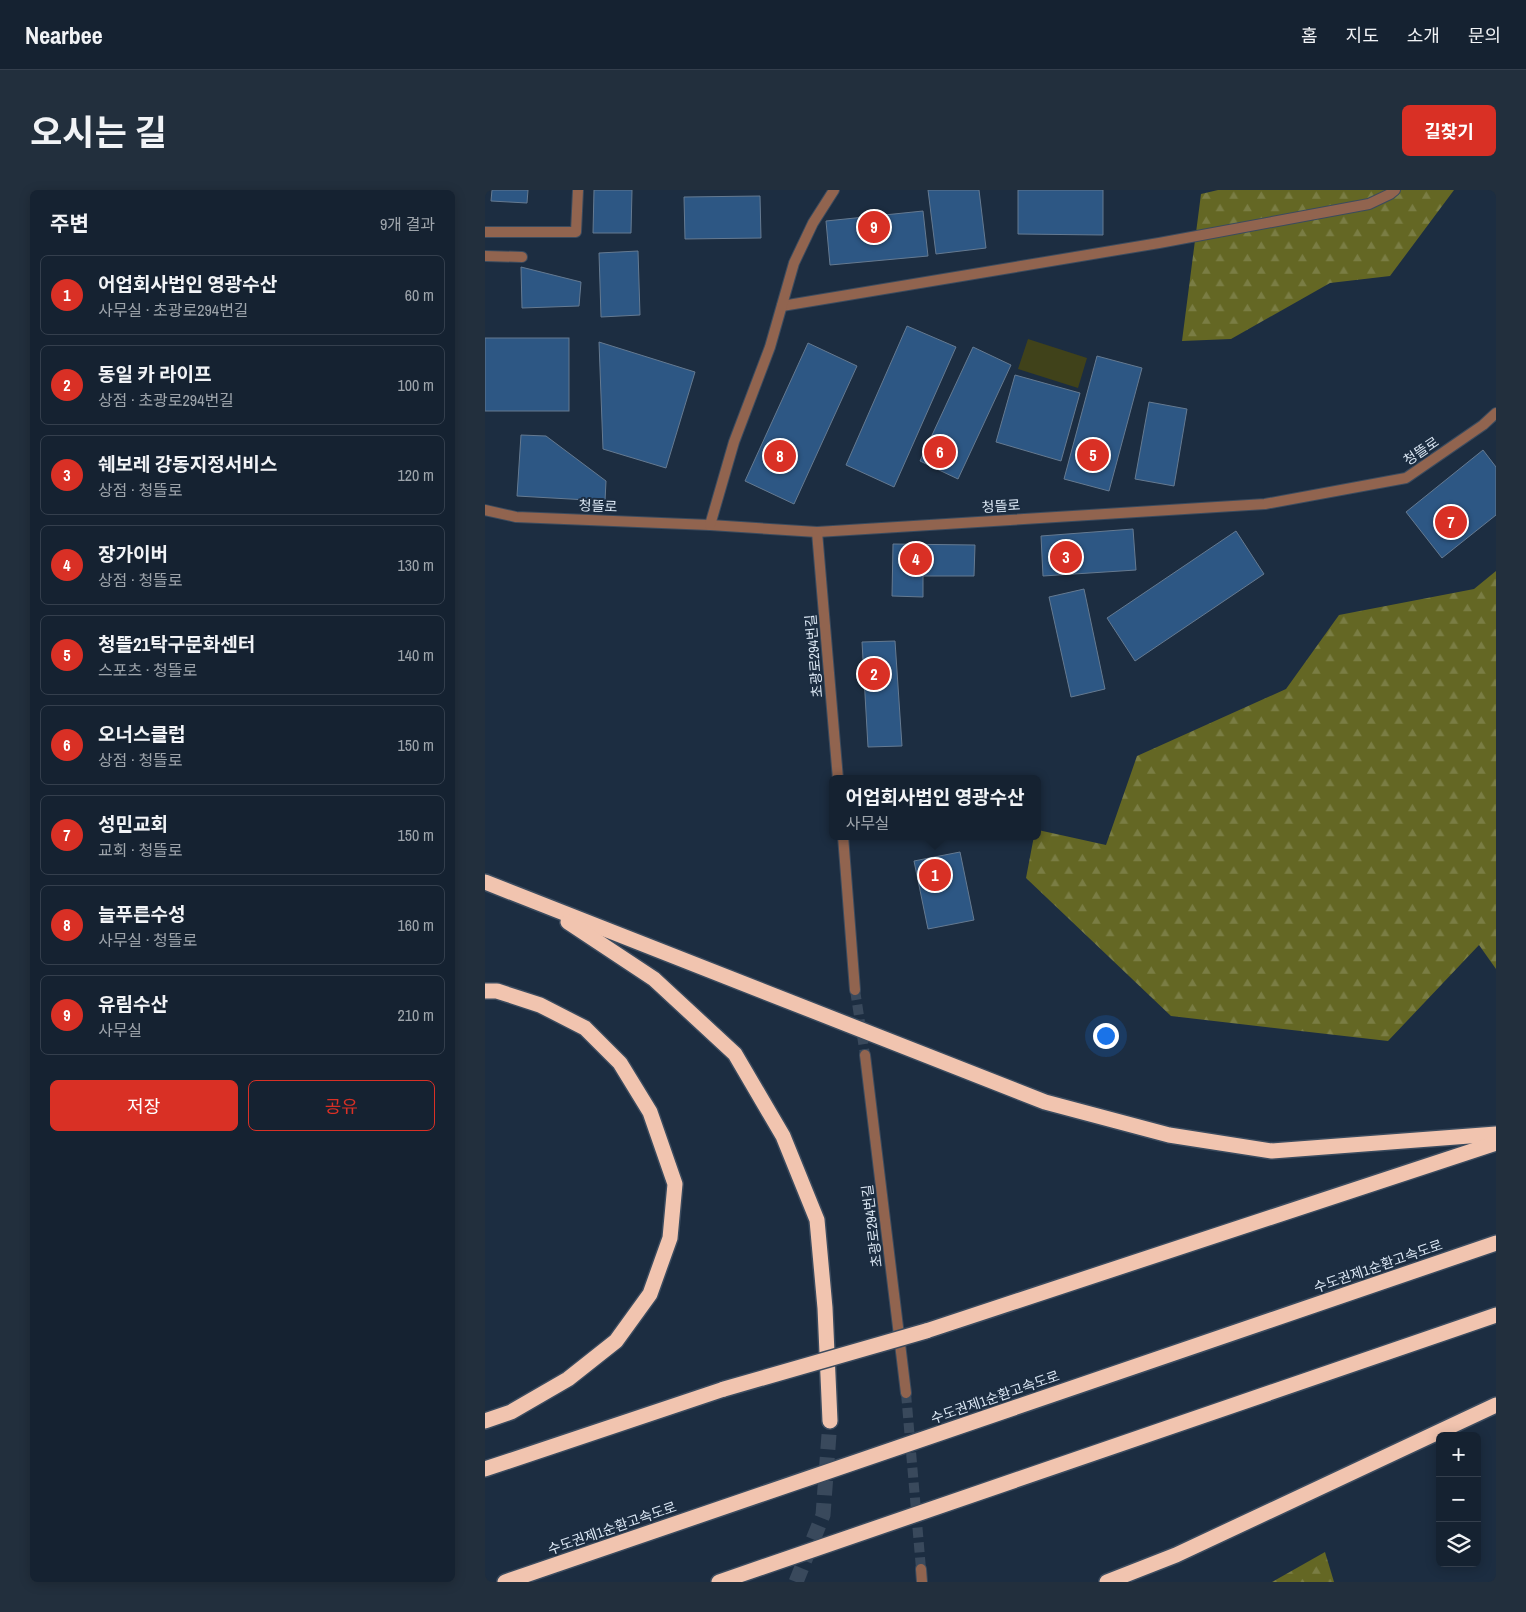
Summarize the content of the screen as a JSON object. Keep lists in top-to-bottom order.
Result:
{
  "streets": {
    "highway": ["수도권제1순환고속도로"],
    "street": ["청뜰로", "초광로294번길"]
  },
  "crossings": [
    ["청뜰로", "초광로294번길"]
  ],
  "page": {
    "header": "Nearbee",
    "nav": [
      "홈",
      "지도",
      "소개",
      "문의"
    ],
    "title": "오시는 길",
    "buttons": [
      "길찾기",
      ["저장", "공유"]
    ],
    "heading": ["주변", "9개 결과"],
    "pins": [
      "9",
      "6",
      "5",
      "8",
      "7",
      "3",
      "4",
      "2",
      "1"
    ],
    "list": [
      {
        "mark": "1",
        "name": "어업회사법인 영광수산",
        "note": "사무실 · 초광로294번길",
        "value": "60 m"
      },
      {
        "mark": "2",
        "name": "동일 카 라이프",
        "note": "상점 · 초광로294번길",
        "value": "100 m"
      },
      {
        "mark": "3",
        "name": "쉐보레 강동지정서비스",
        "note": "상점 · 청뜰로",
        "value": "120 m"
      },
      {
        "mark": "4",
        "name": "장가이버",
        "note": "상점 · 청뜰로",
        "value": "130 m"
      },
      {
        "mark": "5",
        "name": "청뜰21탁구문화센터",
        "note": "스포츠 · 청뜰로",
        "value": "140 m"
      },
      {
        "mark": "6",
        "name": "오너스클럽",
        "note": "상점 · 청뜰로",
        "value": "150 m"
      },
      {
        "mark": "7",
        "name": "성민교회",
        "note": "교회 · 청뜰로",
        "value": "150 m"
      },
      {
        "mark": "8",
        "name": "늘푸른수성",
        "note": "사무실 · 청뜰로",
        "value": "160 m"
      },
      {
        "mark": "9",
        "name": "유림수산",
        "note": "사무실",
        "value": "210 m"
      }
    ],
    "popup": ["어업회사법인 영광수산", "사무실"],
    "map_buttons": ["+", "−"]
  }
}
